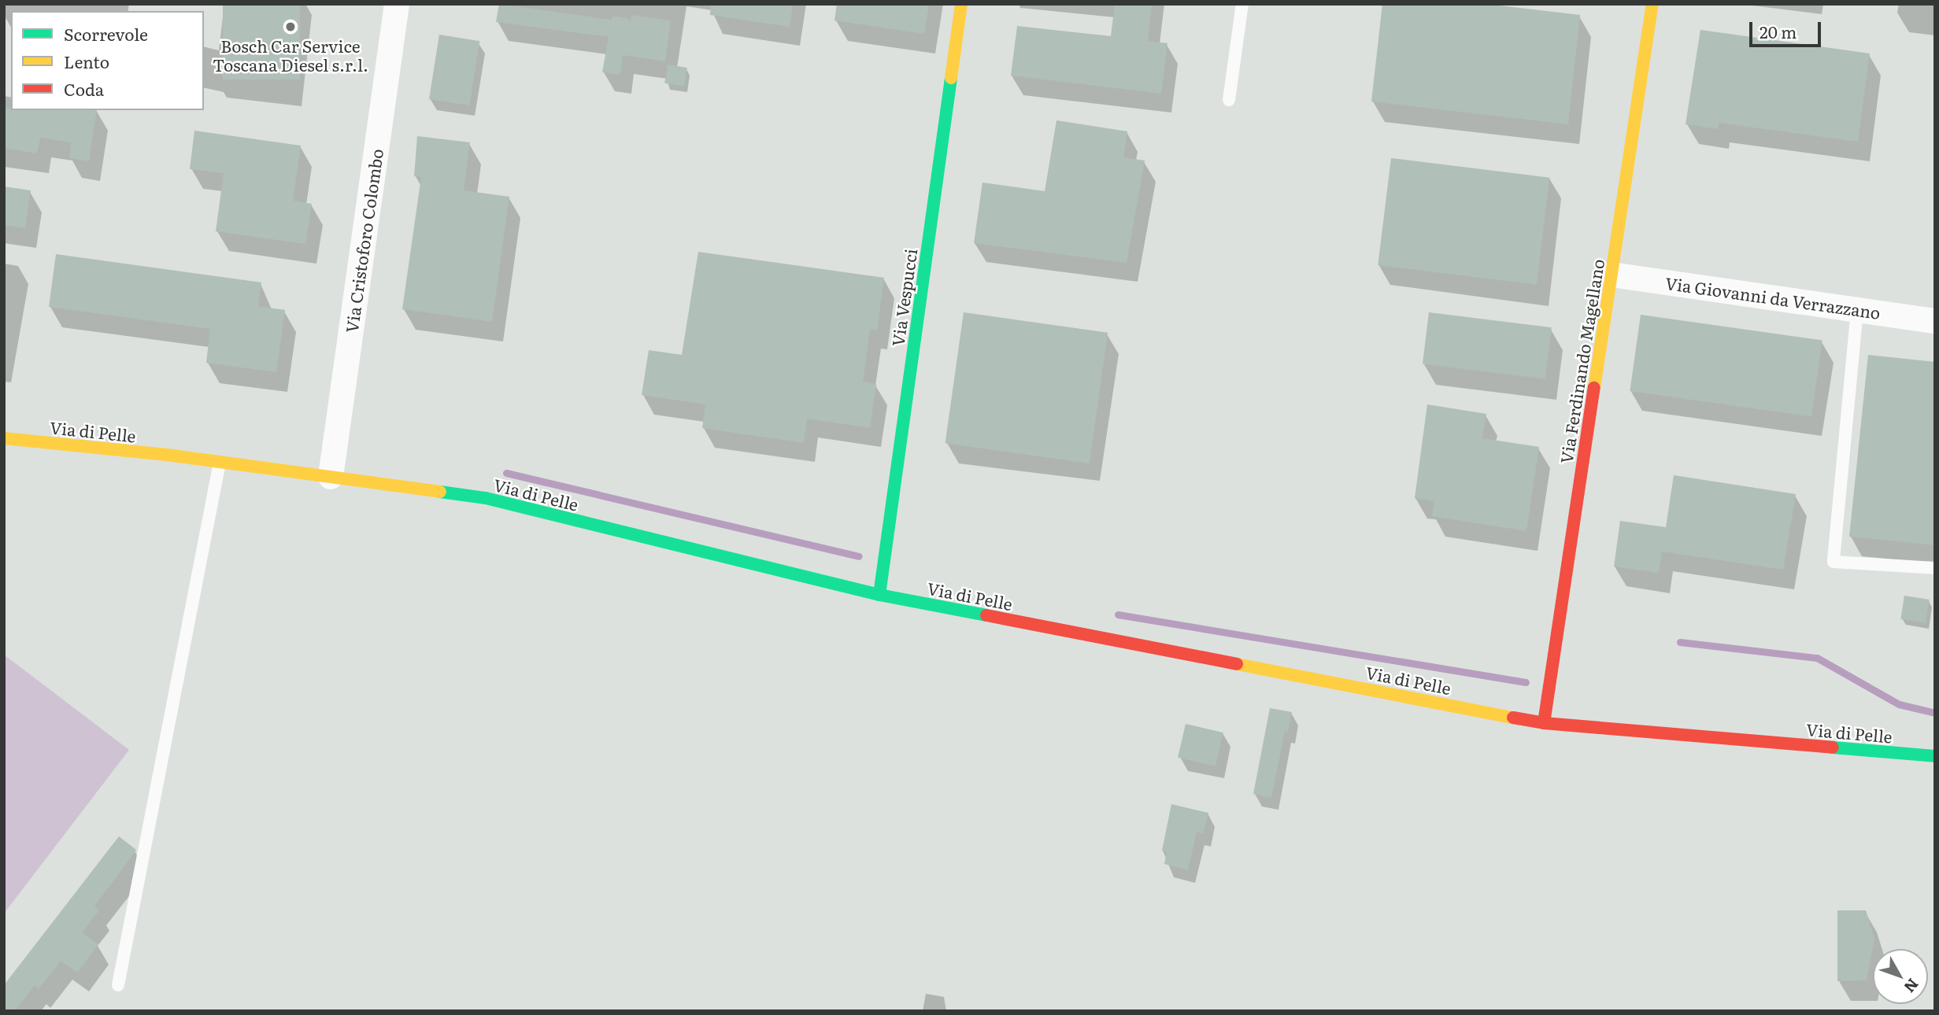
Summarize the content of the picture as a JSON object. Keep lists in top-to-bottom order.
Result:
{
  "streets": {
    "street": [
      "Via Cristoforo Colombo",
      "Via Vespucci",
      "Via Giovanni da Verrazzano",
      "Via Ferdinando Magellano",
      "Via di Pelle"
    ]
  },
  "crossings": [
    ["Via Cristoforo Colombo", "Via di Pelle"],
    ["Via Vespucci", "Via di Pelle"],
    ["Via Giovanni da Verrazzano", "Via Ferdinando Magellano"],
    ["Via Ferdinando Magellano", "Via di Pelle"]
  ],
  "places": ["Bosch Car Service Toscana Diesel s.r.l."],
  "legend": ["Scorrevole", "Lento", "Coda"],
  "scale_bar": "20 m",
  "north": "bottom right"
}
